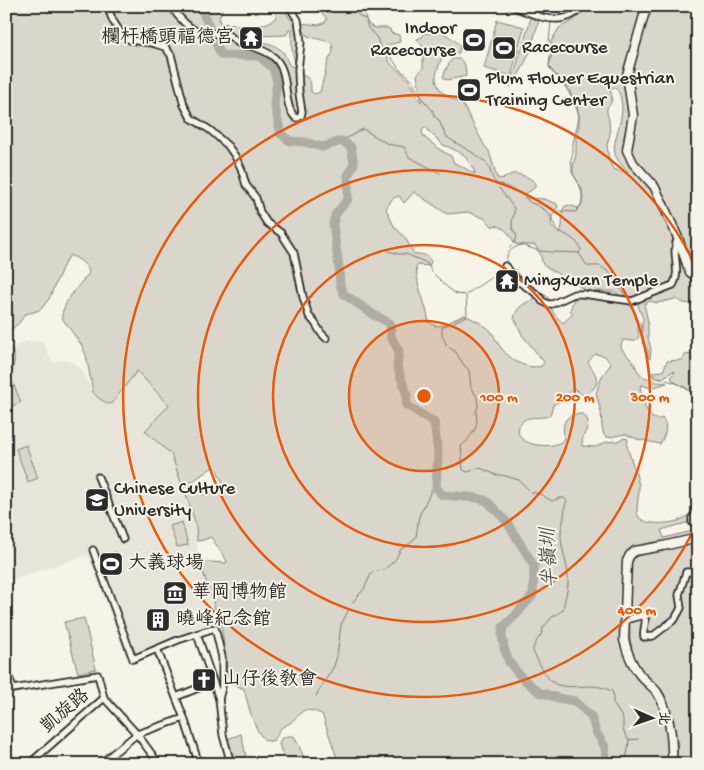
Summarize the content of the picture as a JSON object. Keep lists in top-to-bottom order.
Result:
{
  "streets": {
    "street": ["凱旋路"]
  },
  "water": ["半嶺圳"],
  "places": {
    "temple": ["欄杆橋頭福德宮", "MingXuan Temple"],
    "sports": [
      "Indoor Racecourse",
      "Racecourse",
      "Plum Flower Equestrian Training Center",
      "大義球場"
    ],
    "school or university": ["Chinese Culture University"],
    "museum": ["華岡博物館"],
    "building": ["曉峰紀念館"],
    "church": ["山仔後教會"]
  },
  "north": "right",
  "rings": [
    "100 m",
    "200 m",
    "300 m",
    "400 m"
  ]
}
